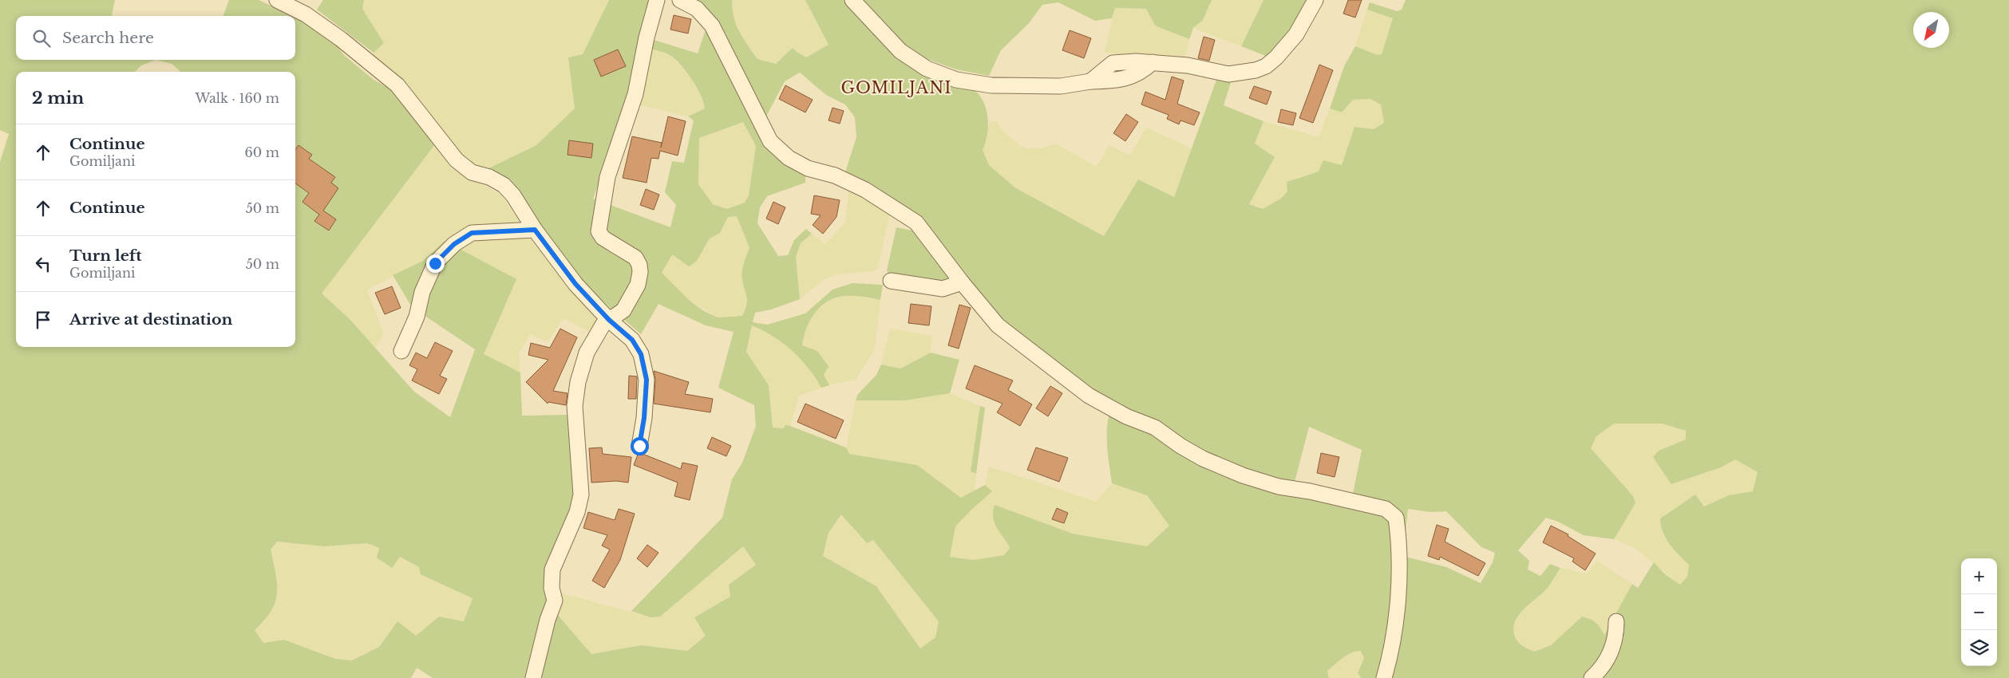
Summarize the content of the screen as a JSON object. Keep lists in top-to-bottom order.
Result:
{
  "districts": ["GOMILJANI"],
  "north": "bottom left",
  "page": {
    "search": "Search here",
    "heading": ["2 min", "Walk · 160 m"],
    "list": [
      ["Continue", "Gomiljani", "60 m"],
      ["Continue", "50 m"],
      ["Turn left", "Gomiljani", "50 m"],
      "Arrive at destination"
    ],
    "map_buttons": ["+", "−"]
  }
}
